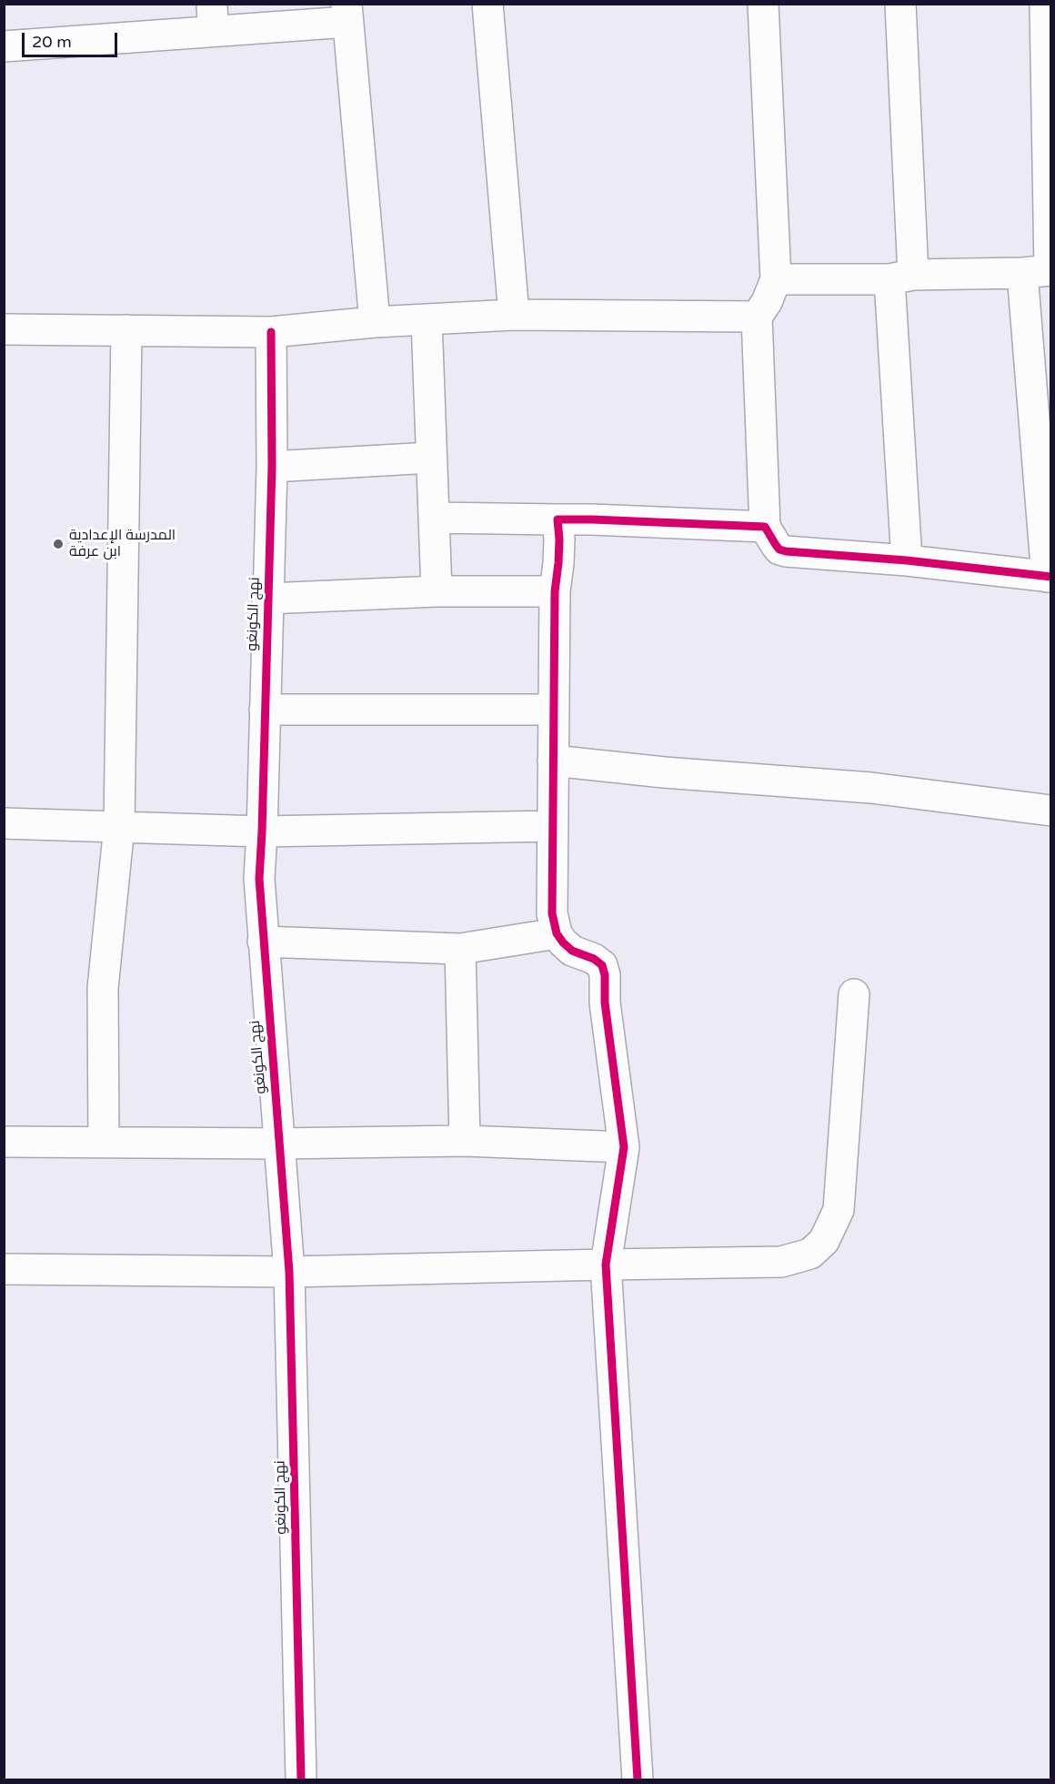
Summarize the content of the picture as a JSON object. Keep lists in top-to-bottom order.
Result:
{
  "streets": {
    "street": ["نهج الكونغو"]
  },
  "places": ["المدرسة الإعدادية ابن عرفة"],
  "scale_bar": "20 m"
}
